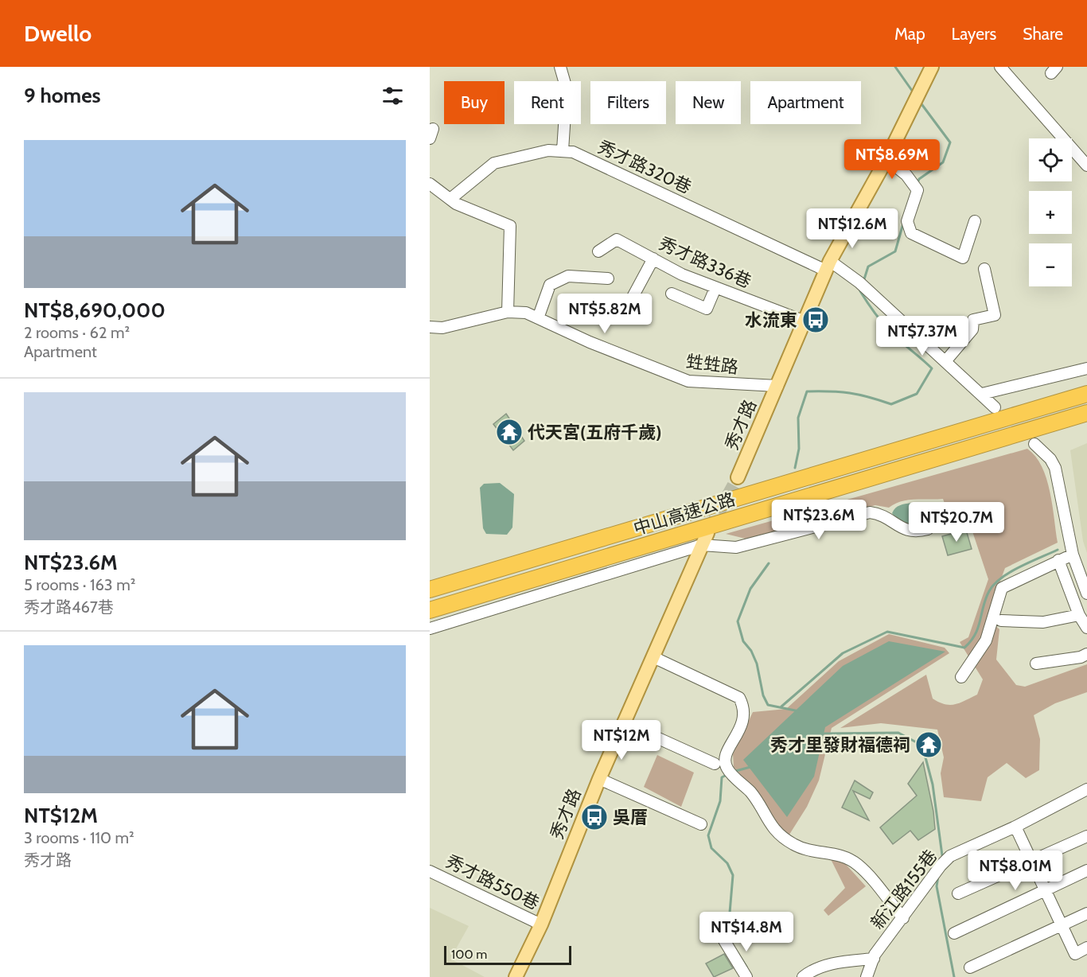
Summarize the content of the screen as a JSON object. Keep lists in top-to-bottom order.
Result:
{
  "streets": {
    "highway": ["中山高速公路"],
    "main road": ["秀才路"],
    "street": [
      "秀才路320巷",
      "秀才路336巷",
      "甡甡路",
      "秀才路550巷",
      "新江路155巷"
    ]
  },
  "crossings": [
    ["秀才路320巷", "秀才路"],
    ["秀才路336巷", "秀才路"],
    ["甡甡路", "秀才路"],
    ["秀才路", "秀才路550巷"]
  ],
  "places": {
    "bus stop": ["水流東", "吳厝"],
    "temple": ["代天宮(五府千歲)", "秀才里發財福德祠"]
  },
  "scale_bar": "100 m",
  "page": {
    "header": "Dwello",
    "nav": ["Map", "Layers", "Share"],
    "heading": "9 homes",
    "chip": [
      "Buy",
      "Rent",
      "Filters",
      "New",
      "Apartment"
    ],
    "list": [
      {
        "name": "NT$8,690,000",
        "note": "2 rooms · 62 m² · Apartment"
      },
      {
        "name": "NT$23.6M",
        "note": "5 rooms · 163 m² · 秀才路467巷"
      },
      {
        "name": "NT$12M",
        "note": "3 rooms · 110 m² · 秀才路"
      }
    ],
    "map_buttons": ["+", "−"],
    "price": [
      "NT$8.69M",
      "NT$12.6M",
      "NT$5.82M",
      "NT$7.37M",
      "NT$23.6M",
      "NT$20.7M",
      "NT$12M",
      "NT$8.01M",
      "NT$14.8M"
    ],
    "scale": "100 m"
  }
}
